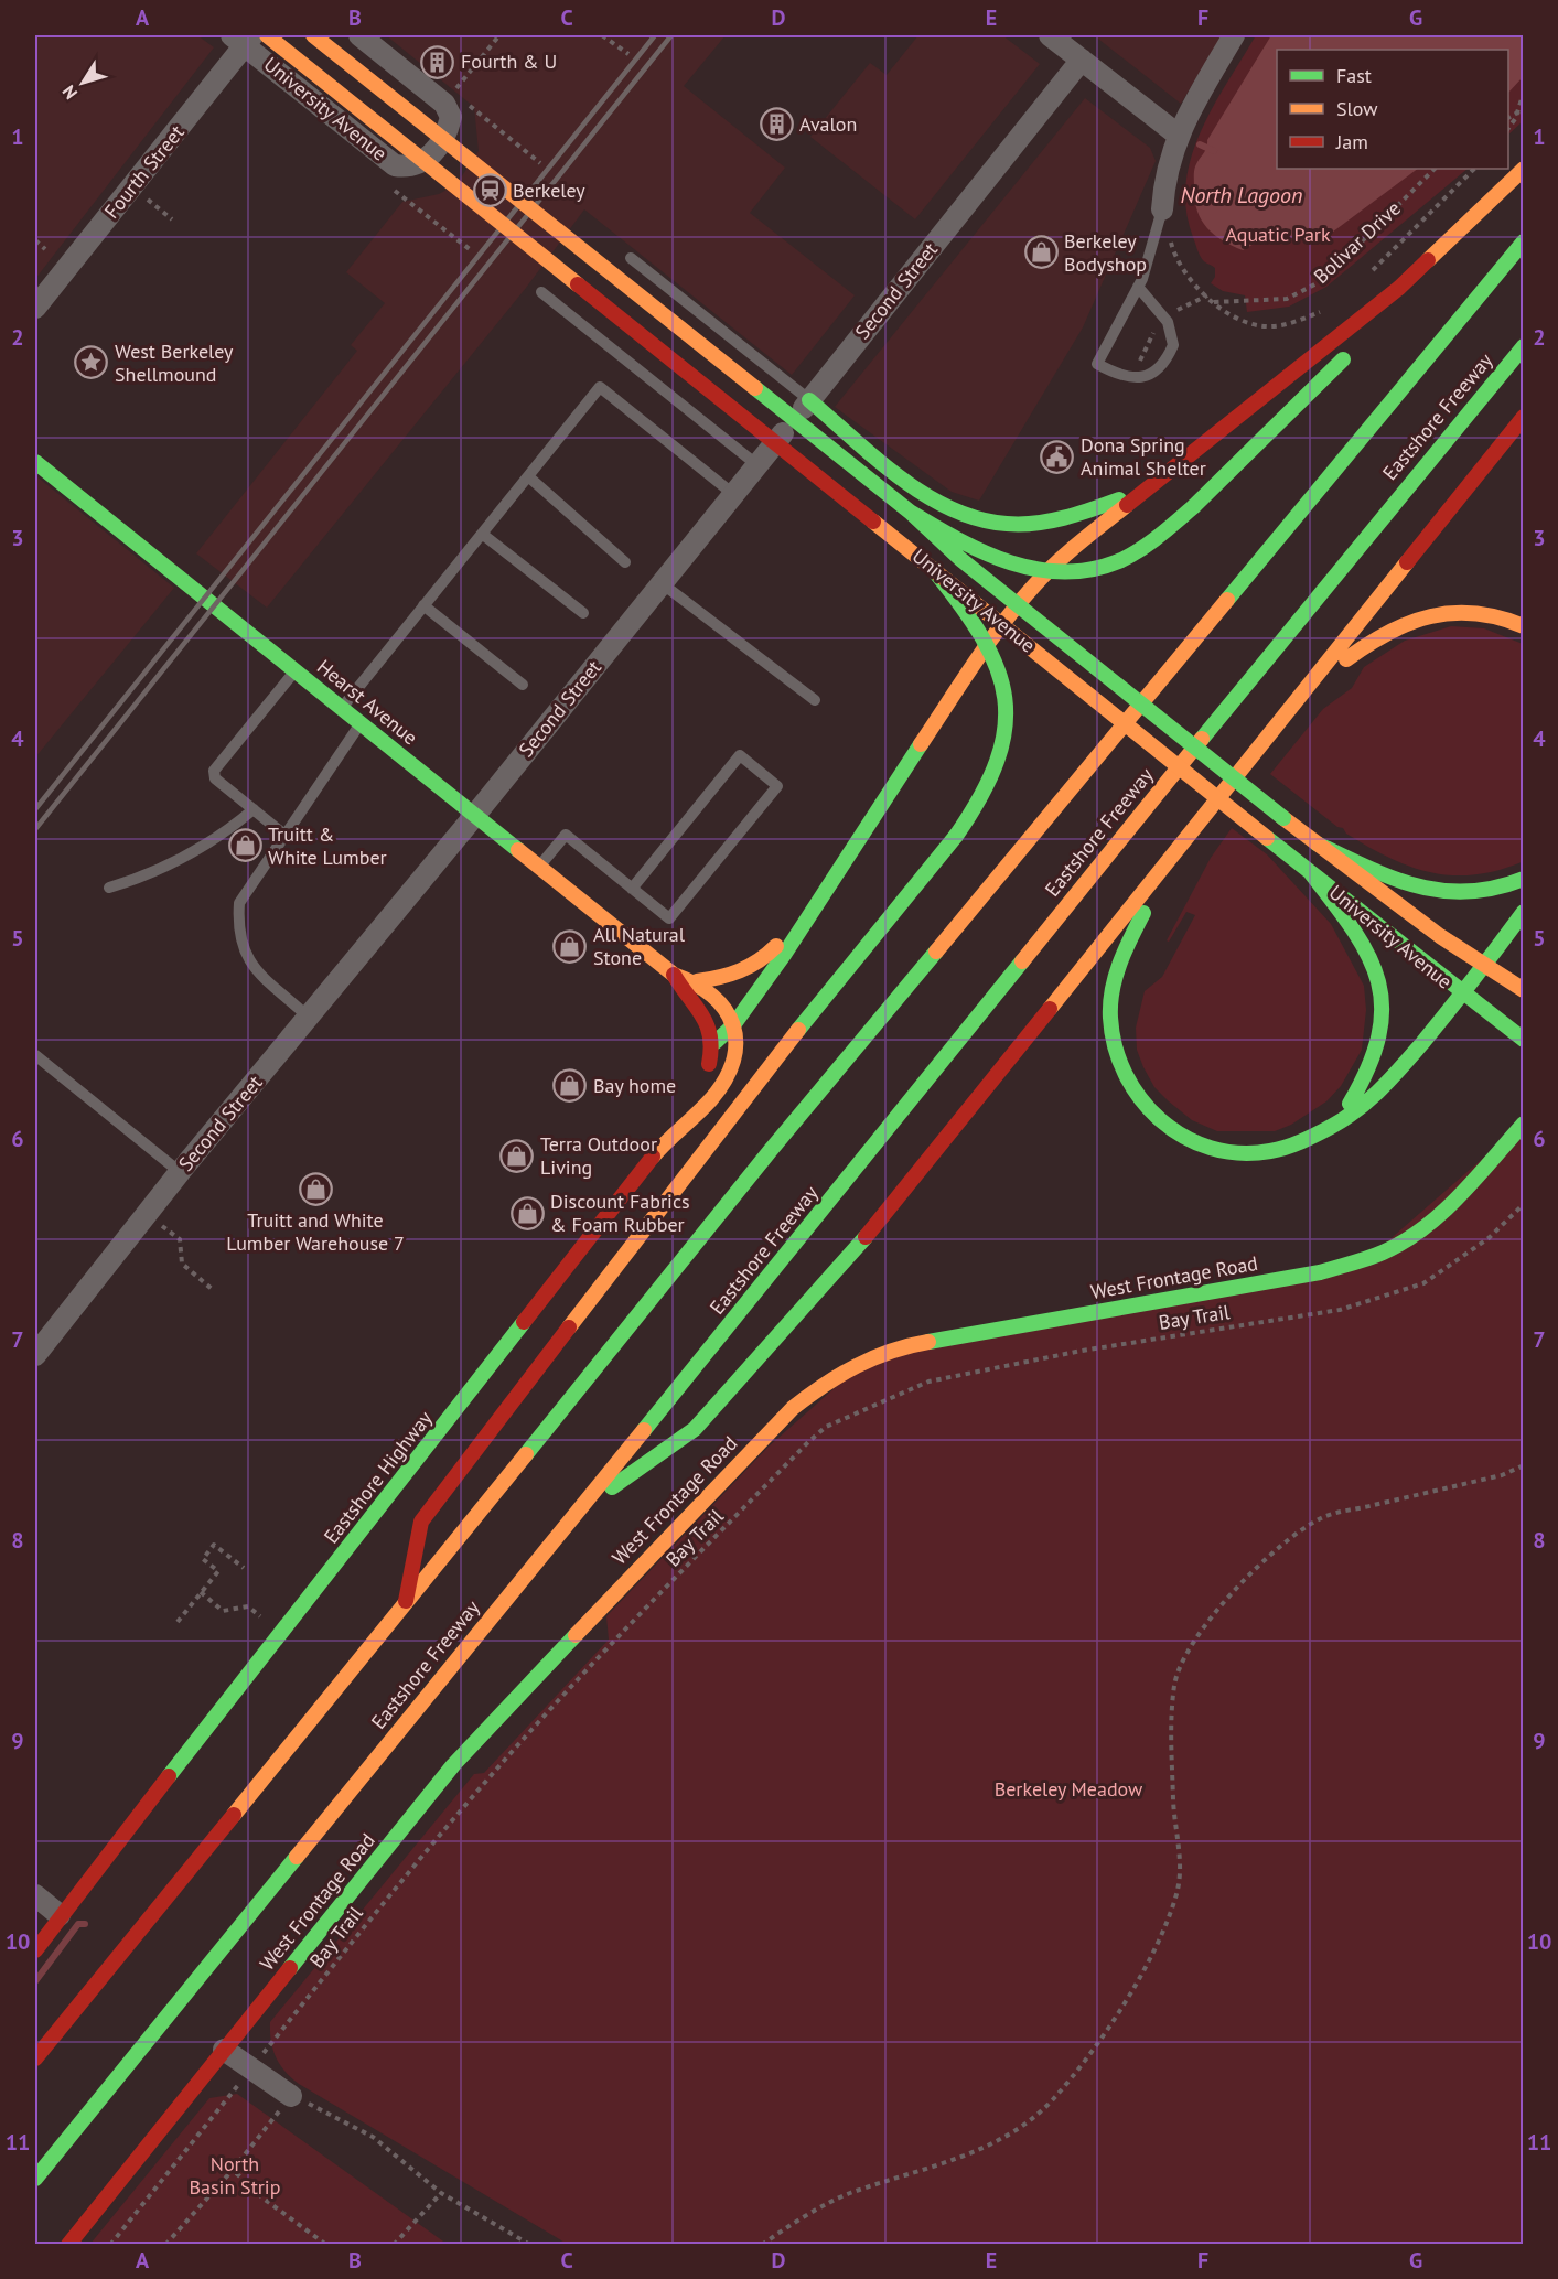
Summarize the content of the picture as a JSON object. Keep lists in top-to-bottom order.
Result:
{
  "streets": {
    "main road": [
      "University Avenue",
      "Eastshore Freeway",
      "Hearst Avenue",
      "West Frontage Road",
      "Eastshore Highway"
    ],
    "street": ["Fourth Street", "Second Street"],
    "path": ["Bolivar Drive", "Bay Trail"]
  },
  "crossings": [
    ["University Avenue", "Fourth Street"],
    ["Second Street", "Hearst Avenue"],
    ["Hearst Avenue", "Eastshore Highway"]
  ],
  "water": ["North Lagoon"],
  "parks": ["Aquatic Park", "Berkeley Meadow", "North Basin Strip"],
  "places": {
    "building": ["Fourth & U", "Avalon"],
    "station": ["Berkeley"],
    "shop": [
      "Berkeley Bodyshop",
      "Truitt & White Lumber",
      "All Natural Stone",
      "Bay home",
      "Terra Outdoor Living",
      "Truitt and White Lumber Warehouse 7",
      "Discount Fabrics & Foam Rubber"
    ],
    "place": ["West Berkeley Shellmound"],
    "public building": ["Dona Spring Animal Shelter"]
  },
  "legend": ["Fast", "Slow", "Jam"],
  "north": "bottom left",
  "grid": {
    "columns": [
      "A",
      "B",
      "C",
      "D",
      "E",
      "F",
      "G"
    ],
    "rows": [
      "1",
      "2",
      "3",
      "4",
      "5",
      "6",
      "7",
      "8",
      "9",
      "10",
      "11"
    ]
  }
}
